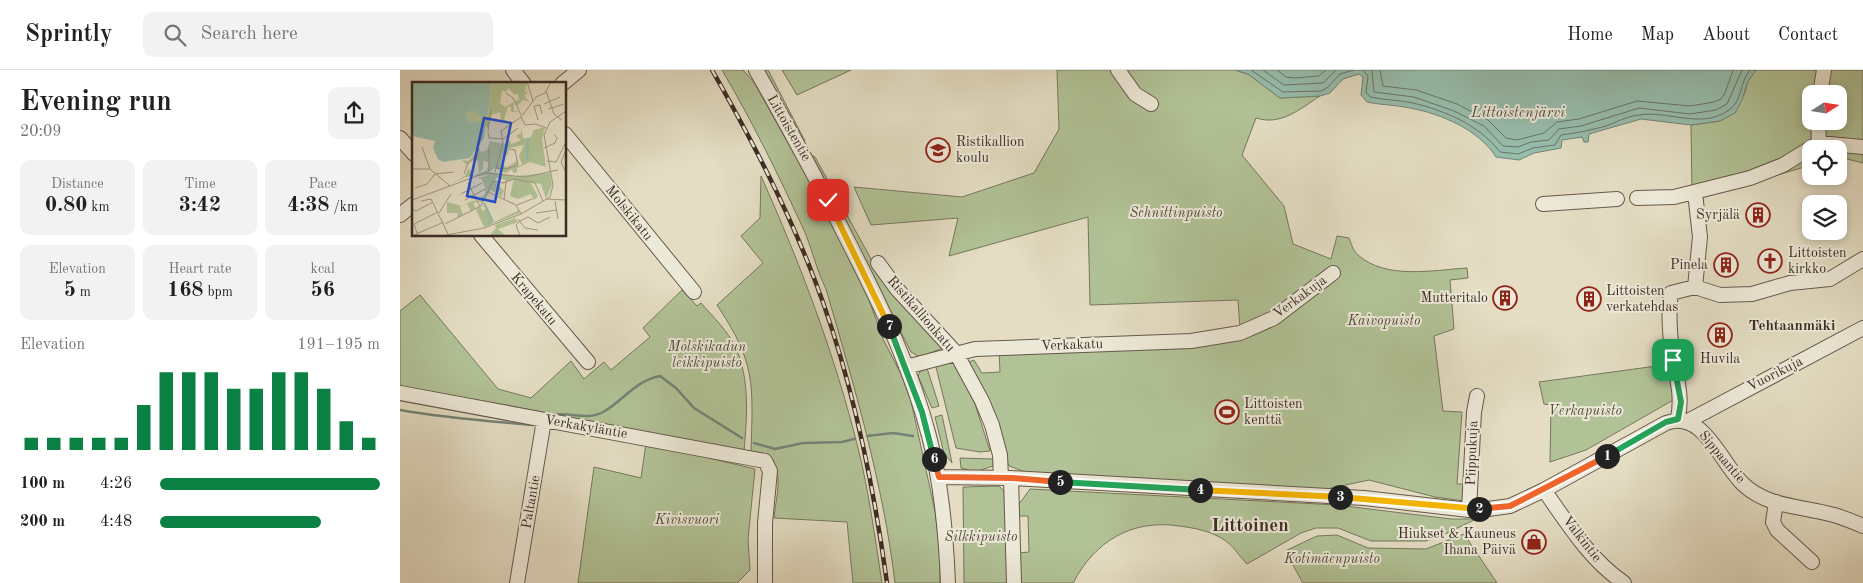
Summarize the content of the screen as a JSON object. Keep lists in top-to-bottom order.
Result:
{
  "streets": {
    "street": [
      "Littoistentie",
      "Molskikatu",
      "Verkakuja",
      "Krapekatu",
      "Ristikallionkatu",
      "Verkakatu",
      "Vuorikuja",
      "Verkakyläntie",
      "Piippukuja",
      "Sippaantie",
      "Paltantie",
      "Valkintie"
    ]
  },
  "crossings": [
    ["Littoistentie", "Verkakatu"],
    ["Verkakuja", "Verkakatu"],
    ["Ristikallionkatu", "Verkakatu"],
    ["Vuorikuja", "Sippaantie"],
    ["Verkakyläntie", "Paltantie"]
  ],
  "districts": ["Tehtaanmäki", "Littoinen"],
  "water": ["Littoistenjärvi"],
  "parks": [
    "Schnittinpuisto",
    "Kaivopuisto",
    "Molskikadun leikkipuisto",
    "Verkapuisto",
    "Kivisvuori",
    "Silkkipuisto",
    "Kotimäenpuisto"
  ],
  "places": {
    "school or university": ["Ristikallion koulu"],
    "building": [
      "Syrjälä",
      "Pinela",
      "Mutteritalo",
      "Littoisten verkatehdas",
      "Huvila"
    ],
    "church": ["Littoisten kirkko"],
    "sports": ["Littoisten kenttä"],
    "shop": ["Hiukset & Kauneus Ihana Päivä"]
  },
  "north": "right",
  "page": {
    "header": "Sprintly",
    "search": "Search here",
    "nav": [
      "Home",
      "Map",
      "About",
      "Contact"
    ],
    "heading": ["Evening run", "20:09"],
    "stats": [
      ["Distance", "0.80 km"],
      ["Time", "3:42"],
      ["Pace", "4:38 /km"],
      ["Elevation", "5 m"],
      ["Heart rate", "168 bpm"],
      ["kcal", "56"]
    ],
    "pins": [
      "7",
      "1",
      "6",
      "5",
      "4",
      "3",
      "2"
    ],
    "chart": ["Elevation", "191–195 m"],
    "list": [
      {
        "name": "100 m",
        "note": "4:26"
      },
      {
        "name": "200 m",
        "note": "4:48"
      }
    ]
  }
}
